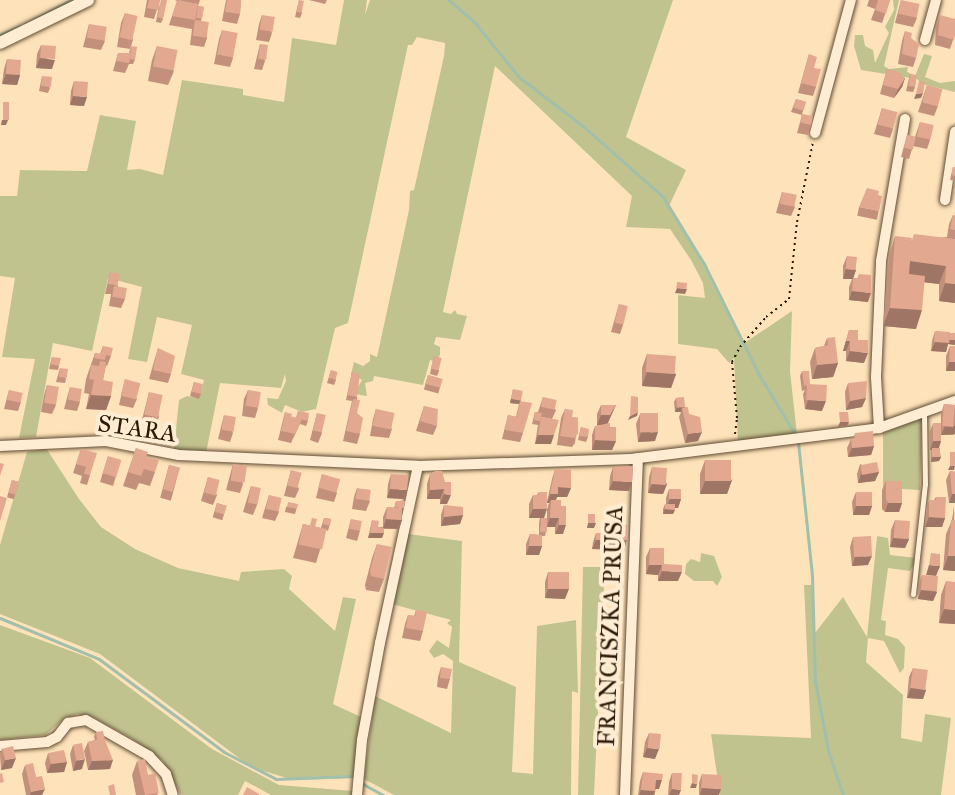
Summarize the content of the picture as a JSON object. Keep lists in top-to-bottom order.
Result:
{
  "streets": {
    "street": ["STARA", "FRANCISZKA PRUSA"]
  }
}
